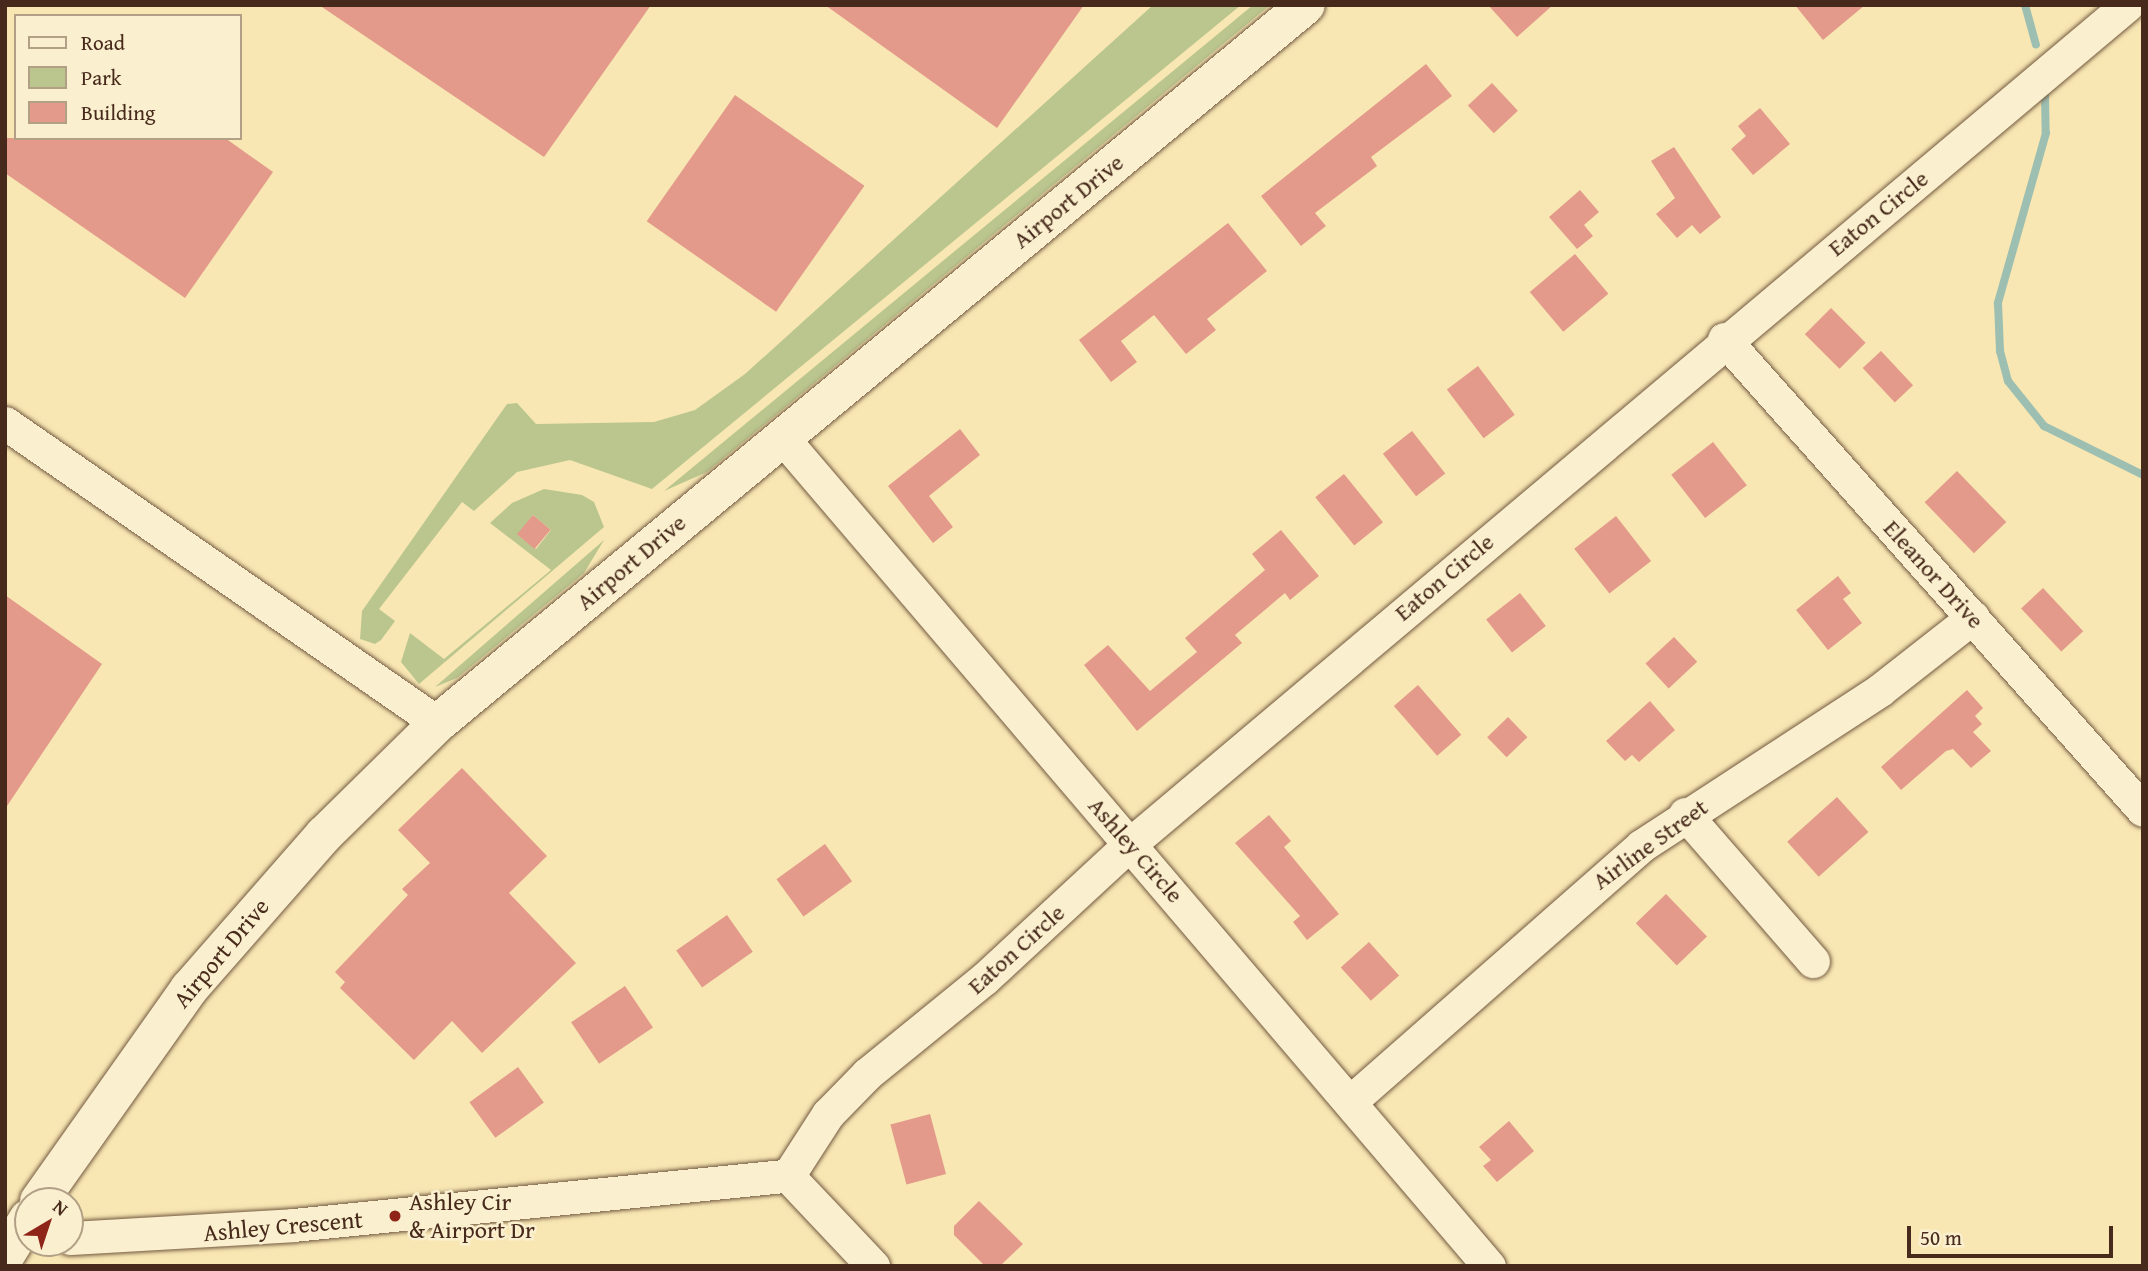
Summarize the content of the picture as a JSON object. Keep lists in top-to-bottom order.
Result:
{
  "streets": {
    "street": [
      "Airport Drive",
      "Eaton Circle",
      "Eleanor Drive",
      "Airline Street",
      "Ashley Circle",
      "Ashley Crescent"
    ]
  },
  "crossings": [
    ["Airport Drive", "Ashley Circle"],
    ["Eaton Circle", "Eleanor Drive"],
    ["Eaton Circle", "Ashley Circle"],
    ["Eaton Circle", "Ashley Crescent"],
    ["Eleanor Drive", "Airline Street"],
    ["Airline Street", "Ashley Circle"]
  ],
  "places": ["Ashley Cir & Airport Dr"],
  "legend": ["Road", "Park", "Building"],
  "scale_bar": "50 m",
  "north": "top right"
}
